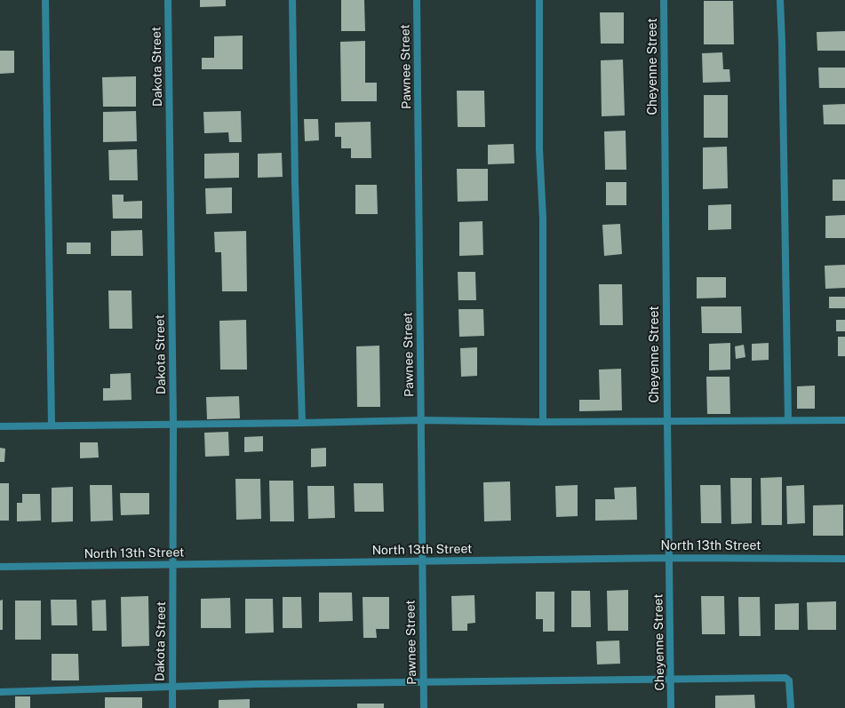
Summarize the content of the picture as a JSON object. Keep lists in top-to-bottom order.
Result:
{
  "streets": {
    "street": [
      "Dakota Street",
      "Pawnee Street",
      "Cheyenne Street",
      "North 13th Street"
    ]
  },
  "crossings": [
    ["Dakota Street", "North 13th Street"],
    ["Pawnee Street", "North 13th Street"],
    ["Cheyenne Street", "North 13th Street"]
  ]
}
